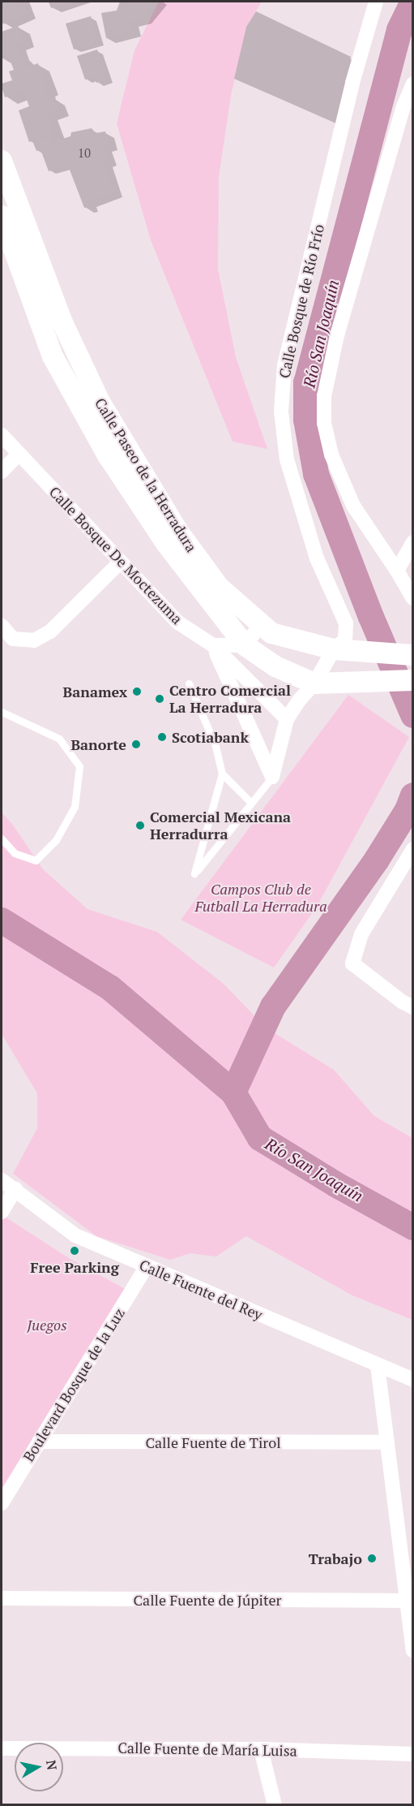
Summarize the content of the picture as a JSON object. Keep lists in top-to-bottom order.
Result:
{
  "streets": {
    "main road": ["Calle Paseo de la Herradura"],
    "street": [
      "Calle Bosque de Río Frío",
      "Calle Bosque De Moctezuma",
      "Calle Fuente del Rey",
      "Boulevard Bosque de la Luz",
      "Calle Fuente de Tirol",
      "Calle Fuente de Júpiter",
      "Calle Fuente de María Luisa"
    ]
  },
  "crossings": [
    ["Calle Bosque de Río Frío", "Calle Paseo de la Herradura"],
    ["Calle Fuente del Rey", "Boulevard Bosque de la Luz"],
    ["Boulevard Bosque de la Luz", "Calle Fuente de Tirol"]
  ],
  "water": ["Río San Joaquín"],
  "parks": ["Campos Club de Futball La Herradura", "Juegos"],
  "places": [
    "Banamex",
    "Centro Comercial La Herradura",
    "Scotiabank",
    "Banorte",
    "Comercial Mexicana Herradurra",
    "Free Parking",
    "Trabajo"
  ],
  "house_numbers": ["10"],
  "north": "right"
}
